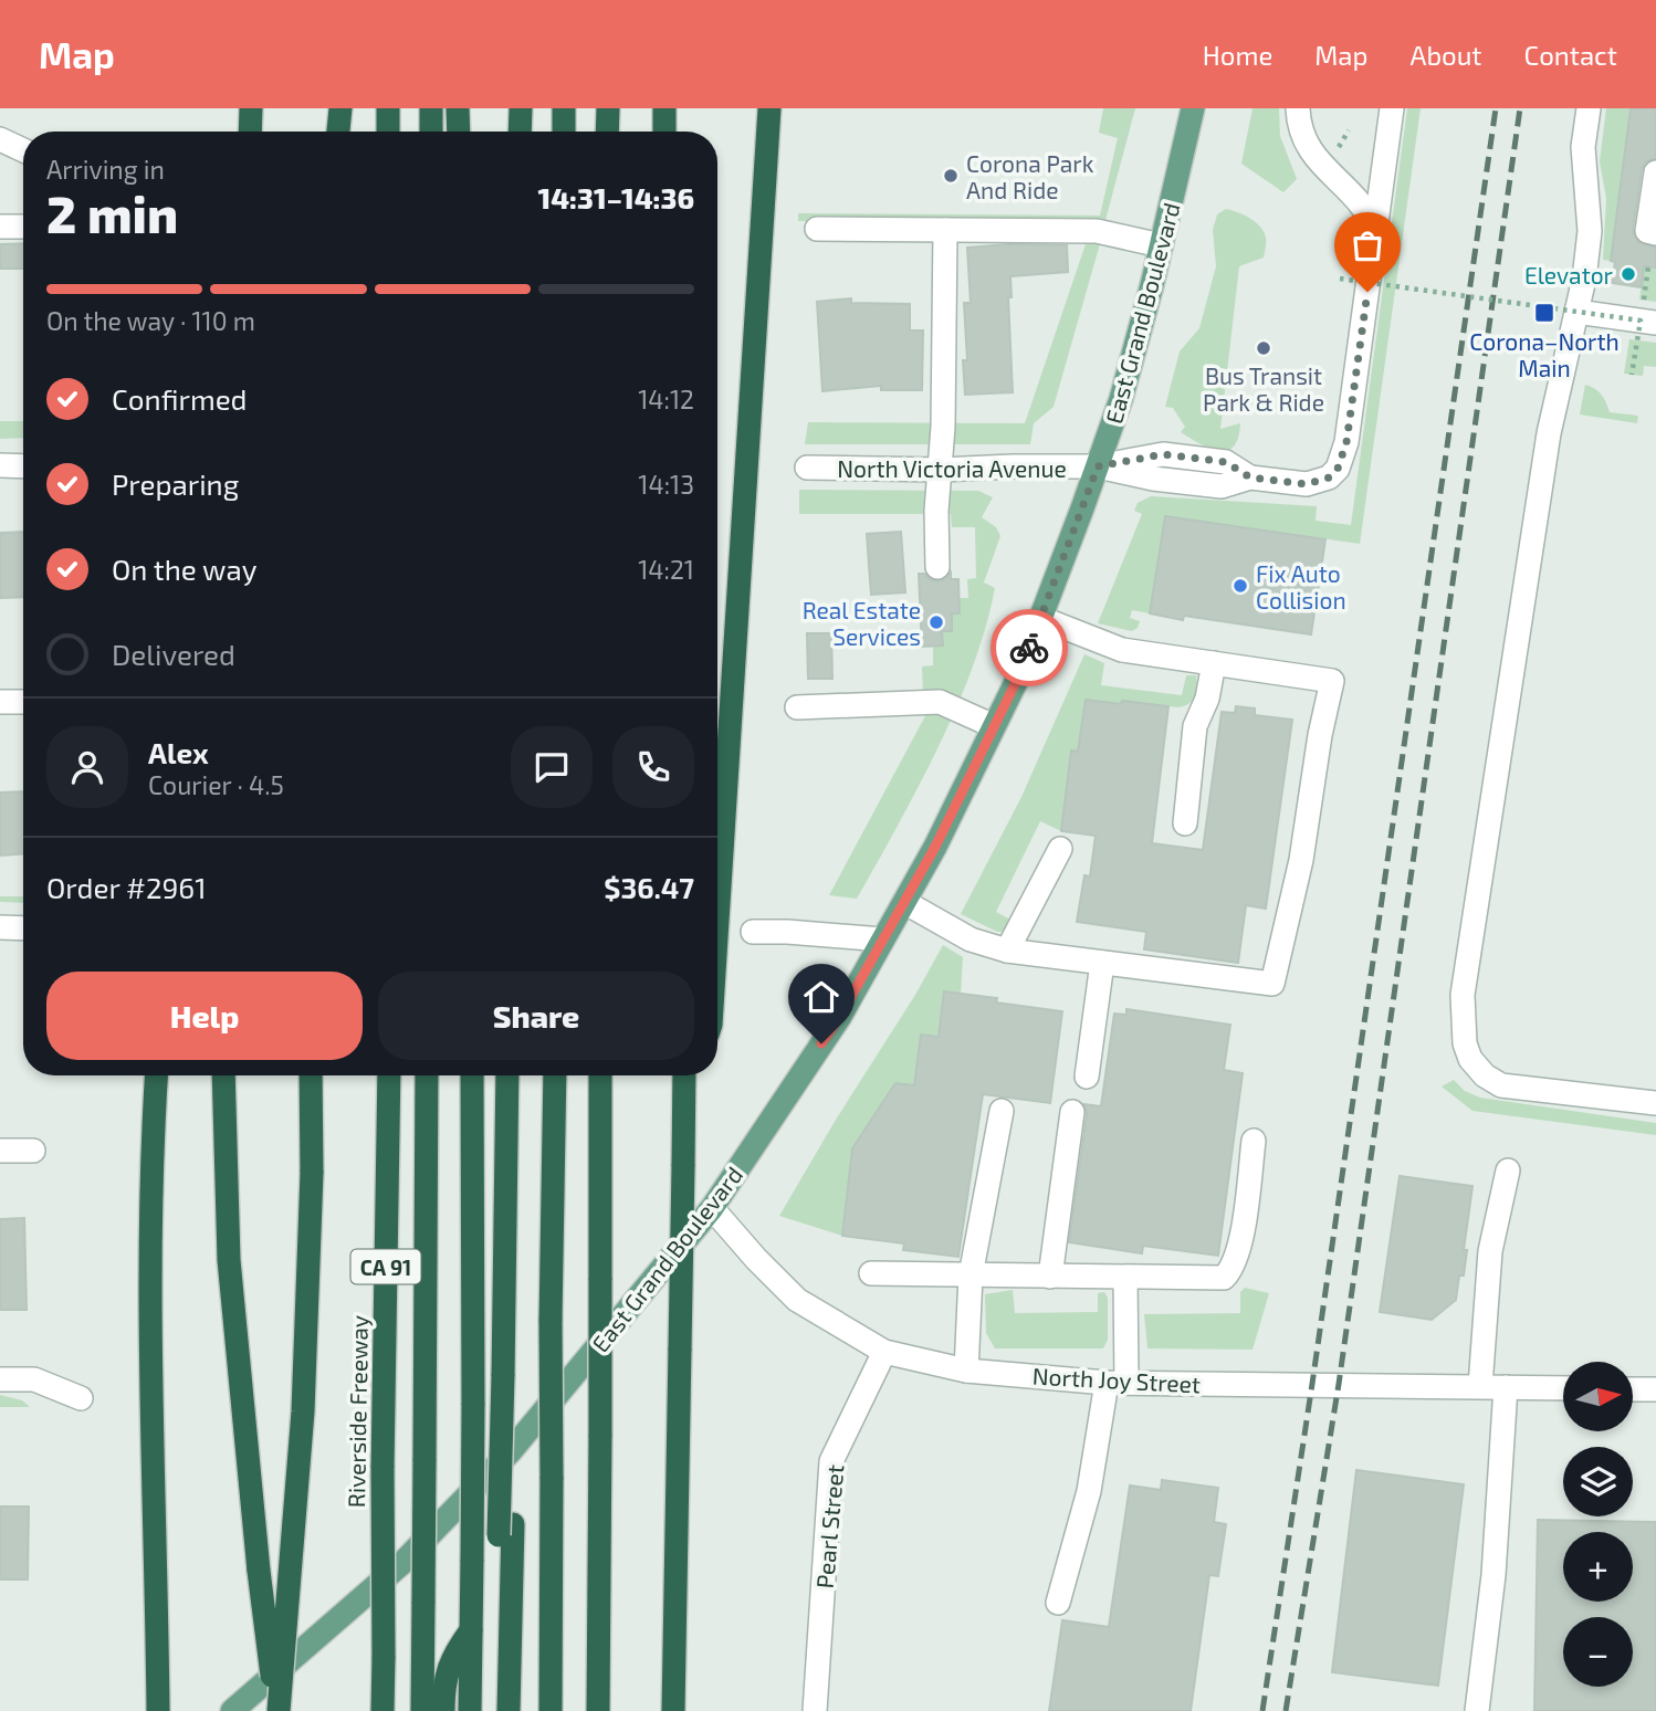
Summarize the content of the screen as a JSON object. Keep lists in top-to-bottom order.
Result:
{
  "streets": {
    "highway": ["CA 91", "Riverside Freeway"],
    "main road": ["East Grand Boulevard"],
    "street": ["North Victoria Avenue", "North Joy Street", "Pearl Street"]
  },
  "crossings": [
    ["East Grand Boulevard", "North Victoria Avenue"],
    ["East Grand Boulevard", "North Joy Street"],
    ["North Joy Street", "Pearl Street"]
  ],
  "places": {
    "other": [
      "Corona Park And Ride",
      "Elevator",
      "Bus Transit Park & Ride",
      "Fix Auto Collision",
      "Real Estate Services"
    ],
    "transit": ["Corona–North Main"]
  },
  "north": "right",
  "page": {
    "header": "Map",
    "nav": [
      "Home",
      "Map",
      "About",
      "Contact"
    ],
    "heading": ["2 min", "Arriving in", "14:31–14:36"],
    "panel": [
      "Alex",
      "Courier · 4.5",
      "Order #2961",
      "$36.47"
    ],
    "bar": "On the way · 110 m",
    "list": [
      ["Confirmed", "14:12"],
      ["Preparing", "14:13"],
      ["On the way", "14:21"],
      "Delivered"
    ],
    "buttons": ["Help", "Share"],
    "map_buttons": ["+", "−"]
  }
}
